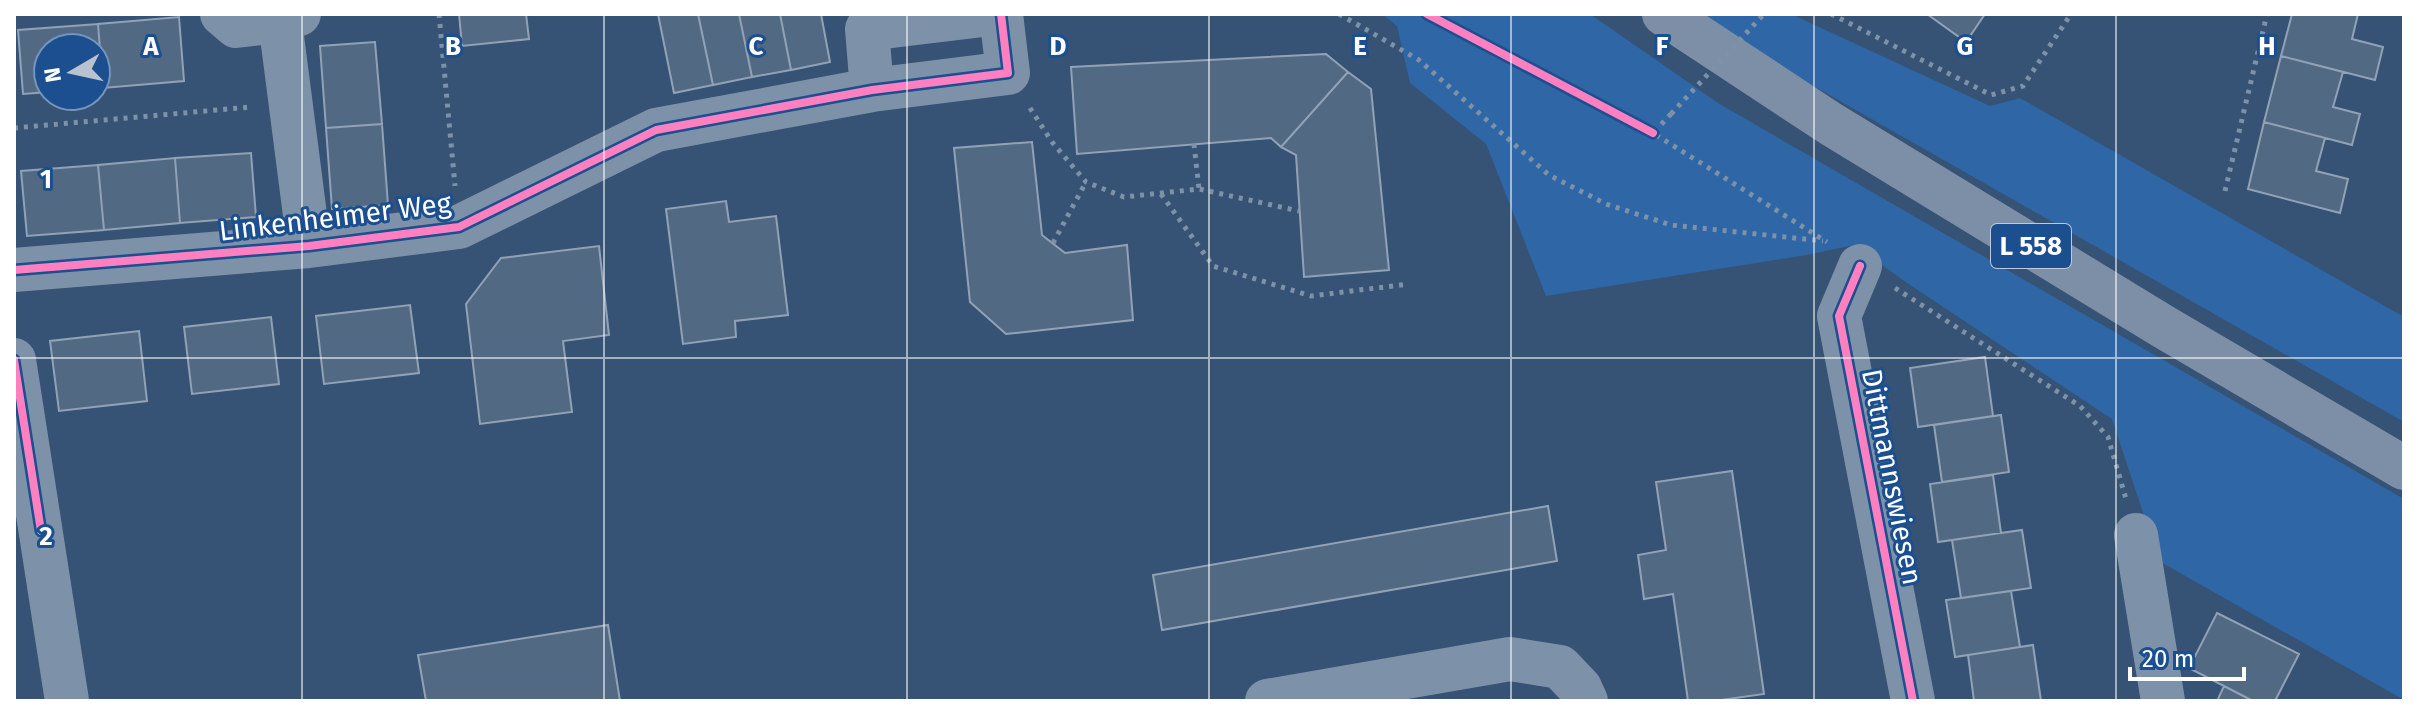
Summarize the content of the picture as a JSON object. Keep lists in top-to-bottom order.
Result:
{
  "streets": {
    "main road": ["L 558"],
    "street": ["Linkenheimer Weg", "Dittmannswiesen"]
  },
  "scale_bar": "20 m",
  "north": "left",
  "grid": {
    "columns": [
      "A",
      "B",
      "C",
      "D",
      "E",
      "F",
      "G",
      "H"
    ],
    "rows": ["1", "2"]
  }
}
